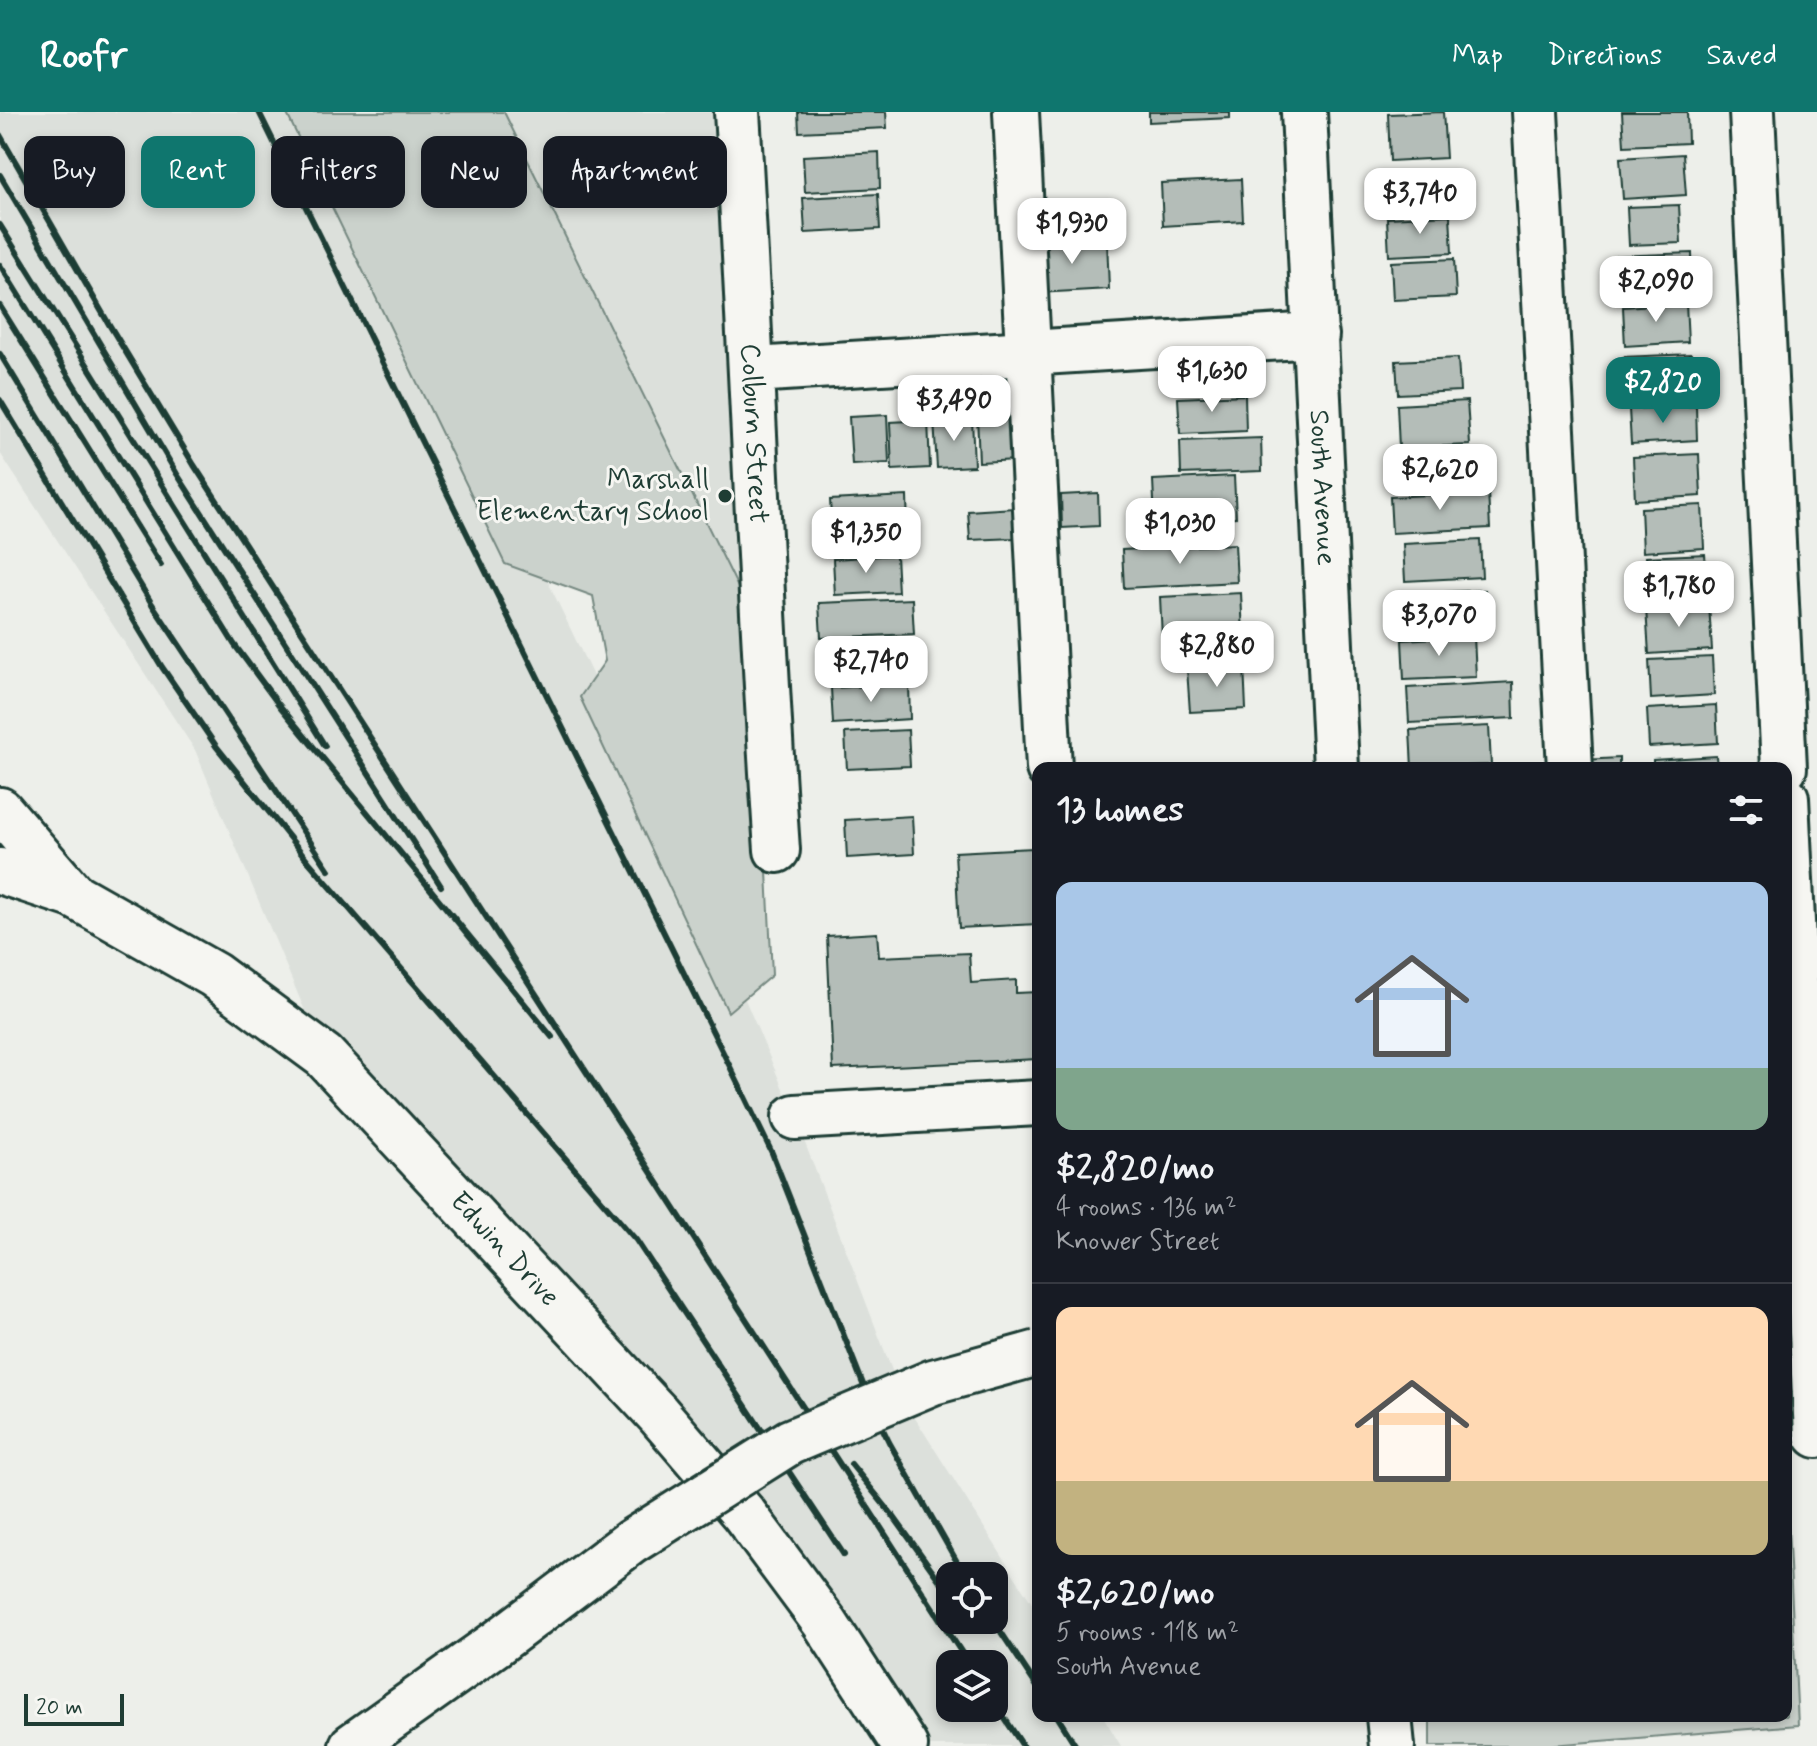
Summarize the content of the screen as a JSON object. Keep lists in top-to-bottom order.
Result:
{
  "streets": {
    "main road": ["Colburn Street", "South Avenue", "Edwin Drive"]
  },
  "places": ["Marshall Elementary School"],
  "scale_bar": "20 m",
  "page": {
    "header": "Roofr",
    "nav": ["Map", "Directions", "Saved"],
    "chip": [
      "Buy",
      "Rent",
      "Filters",
      "New",
      "Apartment"
    ],
    "price": [
      "$3,740",
      "$1,930",
      "$2,090",
      "$1,630",
      "$2,820",
      "$3,490",
      "$2,620",
      "$1,030",
      "$1,350",
      "$1,780",
      "$3,070",
      "$2,880",
      "$2,740"
    ],
    "heading": "13 homes",
    "list": [
      {
        "name": "$2,820/mo",
        "note": "4 rooms · 136 m² · Knower Street"
      },
      {
        "name": "$2,620/mo",
        "note": "5 rooms · 118 m² · South Avenue"
      }
    ],
    "scale": "20 m"
  }
}
